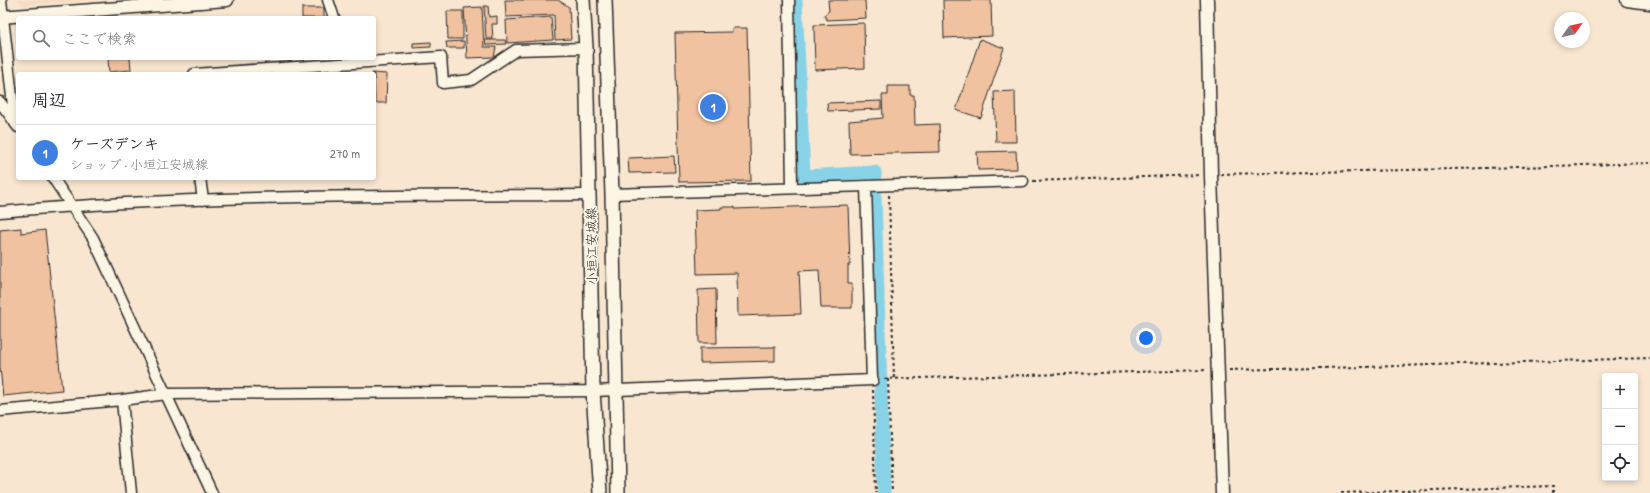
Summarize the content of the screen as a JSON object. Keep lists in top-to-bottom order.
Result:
{
  "streets": {
    "main road": ["小垣江安城線"]
  },
  "north": "top right",
  "page": {
    "search": "ここで検索",
    "heading": "周辺",
    "pins": "1",
    "list": [
      {
        "mark": "1",
        "name": "ケーズデンキ",
        "note": "ショップ · 小垣江安城線",
        "value": "270 m"
      }
    ],
    "map_buttons": ["+", "−"]
  }
}
